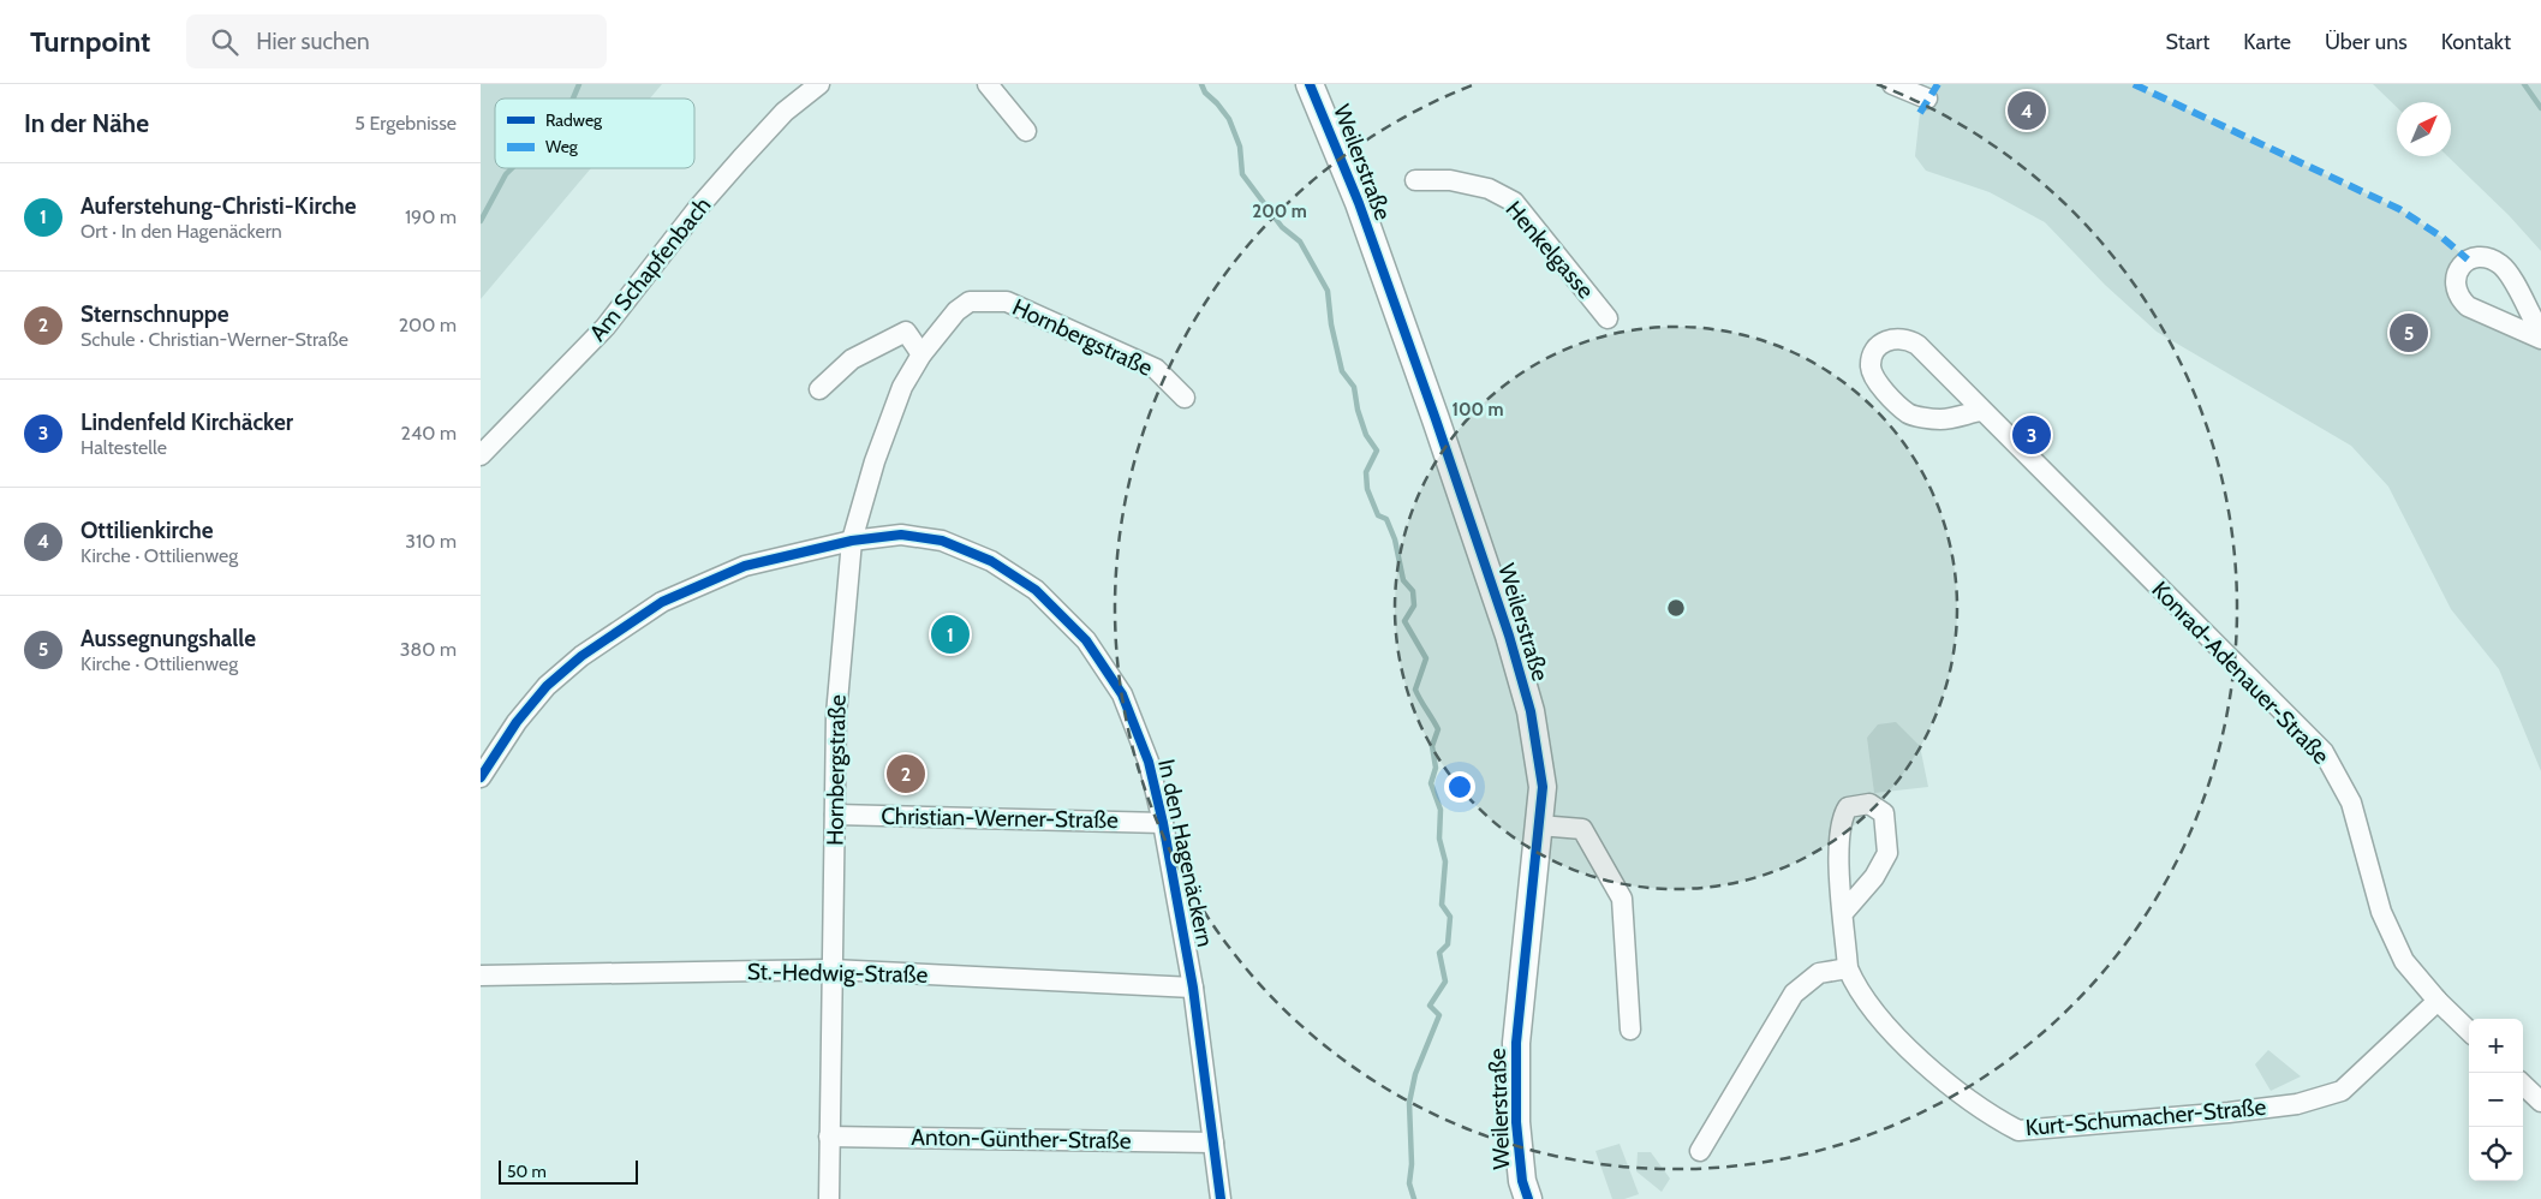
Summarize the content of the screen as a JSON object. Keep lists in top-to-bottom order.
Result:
{
  "streets": {
    "main road": ["Weilerstraße"],
    "street": [
      "Henkelgasse",
      "Am Schapfenbach",
      "Hornbergstraße",
      "Konrad-Adenauer-Straße",
      "Christian-Werner-Straße",
      "In den Hagenäckern",
      "St.-Hedwig-Straße",
      "Kurt-Schumacher-Straße",
      "Anton-Günther-Straße"
    ]
  },
  "crossings": [
    ["Hornbergstraße", "Christian-Werner-Straße"],
    ["Hornbergstraße", "In den Hagenäckern"],
    ["Hornbergstraße", "St.-Hedwig-Straße"],
    ["Hornbergstraße", "Anton-Günther-Straße"],
    ["Konrad-Adenauer-Straße", "Kurt-Schumacher-Straße"],
    ["Christian-Werner-Straße", "In den Hagenäckern"],
    ["In den Hagenäckern", "St.-Hedwig-Straße"],
    ["In den Hagenäckern", "Anton-Günther-Straße"]
  ],
  "legend": ["Radweg", "Weg"],
  "scale_bar": "50 m",
  "north": "top right",
  "page": {
    "header": "Turnpoint",
    "search": "Hier suchen",
    "nav": [
      "Start",
      "Karte",
      "Über uns",
      "Kontakt"
    ],
    "heading": ["In der Nähe", "5 Ergebnisse"],
    "pins": [
      "4",
      "5",
      "3",
      "1",
      "2"
    ],
    "list": [
      {
        "mark": "1",
        "name": "Auferstehung-Christi-Kirche",
        "note": "Ort · In den Hagenäckern",
        "value": "190 m"
      },
      {
        "mark": "2",
        "name": "Sternschnuppe",
        "note": "Schule · Christian-Werner-Straße",
        "value": "200 m"
      },
      {
        "mark": "3",
        "name": "Lindenfeld Kirchäcker",
        "note": "Haltestelle",
        "value": "240 m"
      },
      {
        "mark": "4",
        "name": "Ottilienkirche",
        "note": "Kirche · Ottilienweg",
        "value": "310 m"
      },
      {
        "mark": "5",
        "name": "Aussegnungshalle",
        "note": "Kirche · Ottilienweg",
        "value": "380 m"
      }
    ],
    "map_buttons": ["+", "−"],
    "scale": "50 m"
  },
  "rings": ["200 m", "100 m"]
}
